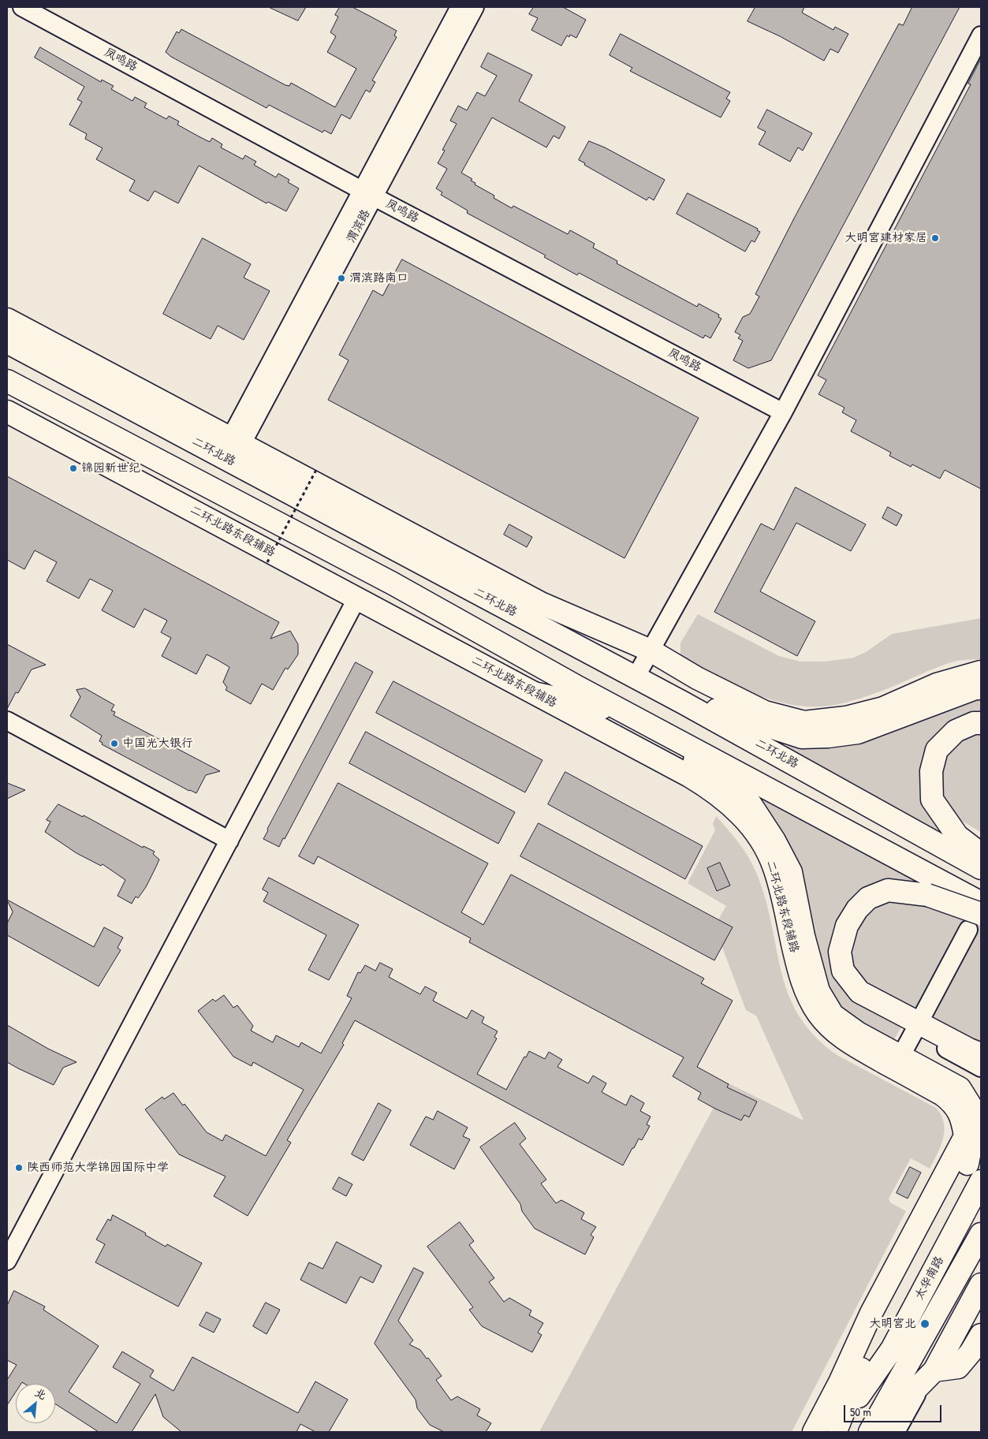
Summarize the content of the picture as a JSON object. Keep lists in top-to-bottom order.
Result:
{
  "streets": {
    "main road": ["二环北路", "二环北路东段辅路", "太华南路"],
    "street": ["凤鸣路", "渭滨路"]
  },
  "crossings": [
    ["凤鸣路", "渭滨路"]
  ],
  "places": [
    "大明宫建材家居",
    "渭滨路南口",
    "锦园新世纪",
    "中国光大银行",
    "陕西师范大学锦园国际中学",
    "大明宫北"
  ],
  "scale_bar": "50 m",
  "north": "top right"
}
